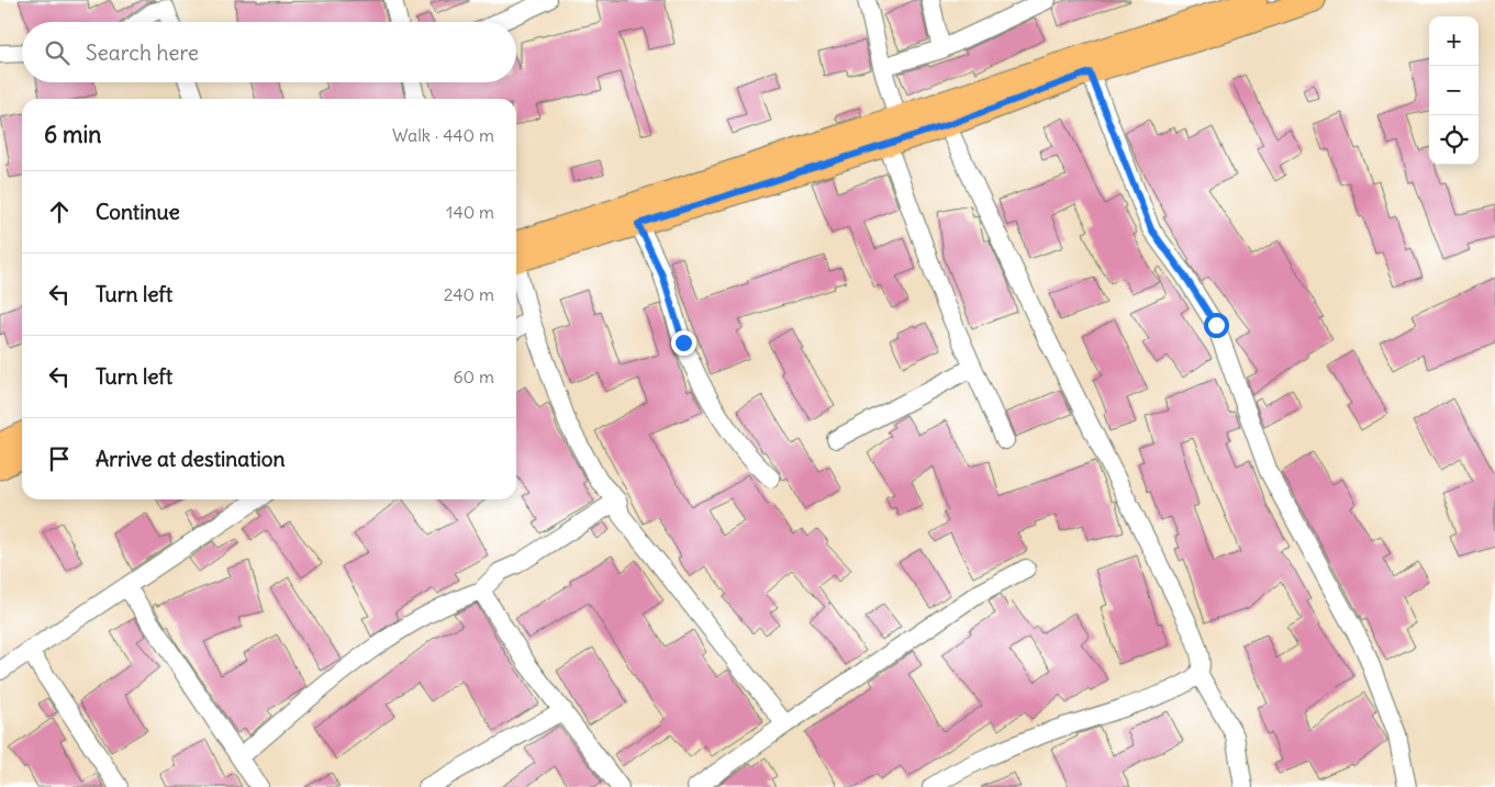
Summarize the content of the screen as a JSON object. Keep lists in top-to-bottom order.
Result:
{
  "page": {
    "map_buttons": ["+", "−"],
    "search": "Search here",
    "heading": ["6 min", "Walk · 440 m"],
    "list": [
      ["Continue", "140 m"],
      ["Turn left", "240 m"],
      ["Turn left", "60 m"],
      "Arrive at destination"
    ]
  }
}
